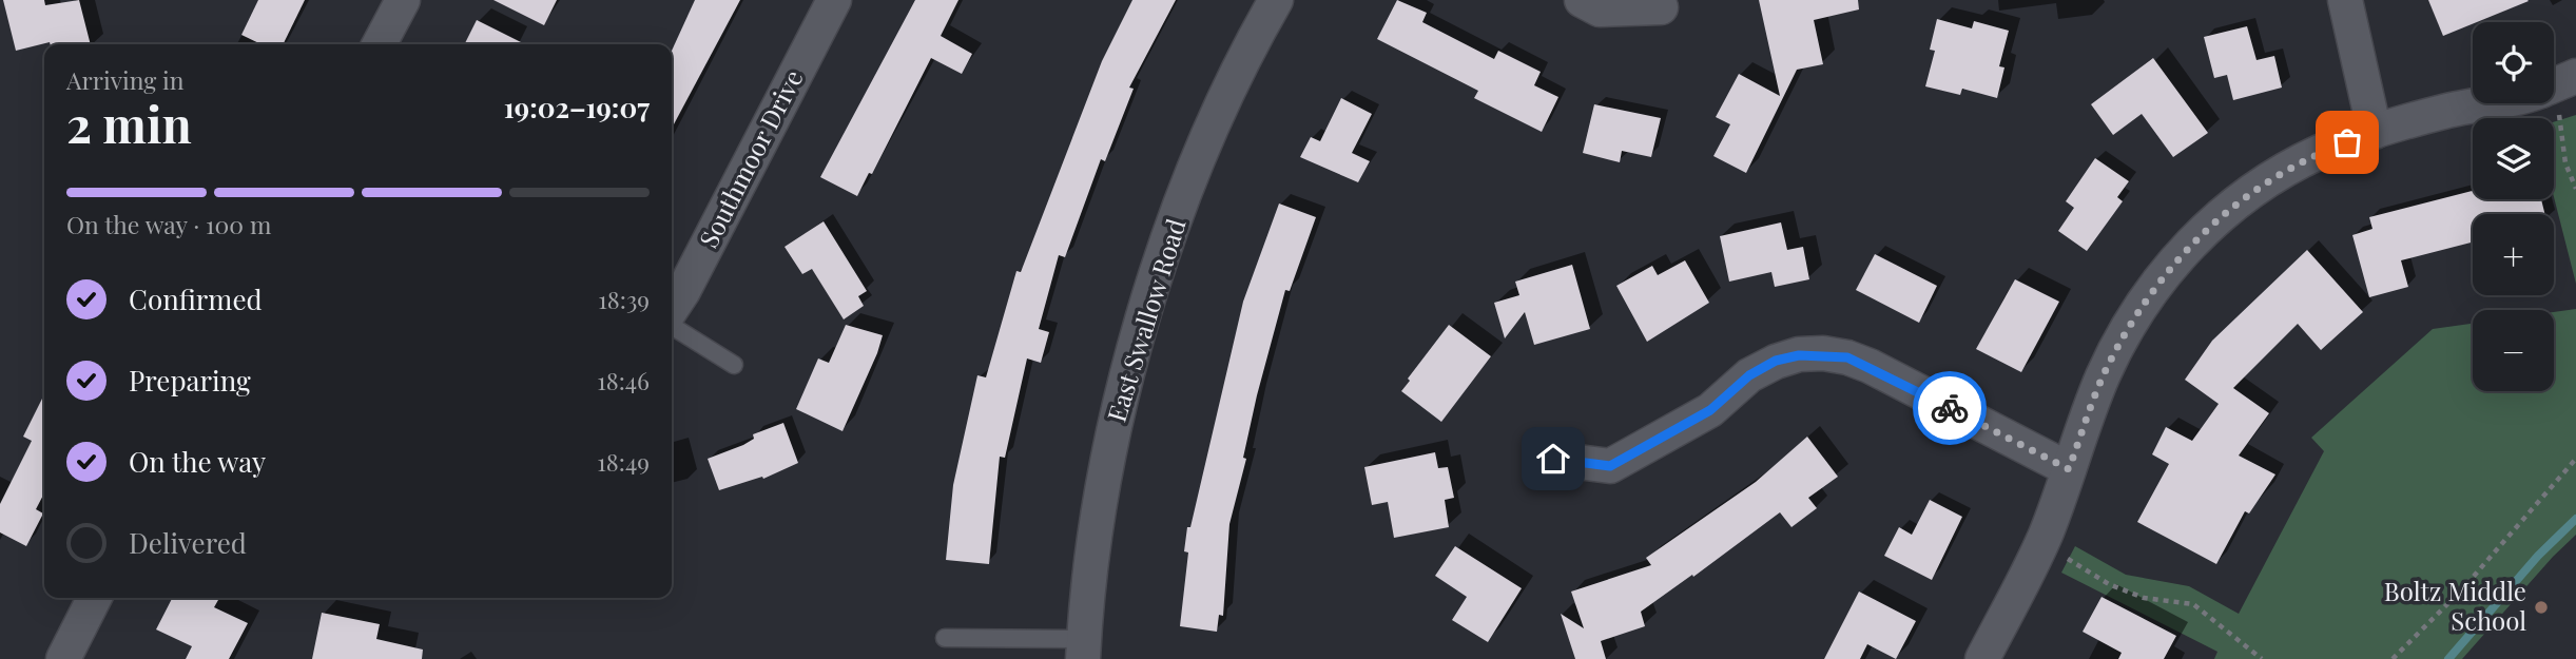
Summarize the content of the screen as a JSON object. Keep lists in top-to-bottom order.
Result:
{
  "streets": {
    "street": ["Southmoor Drive", "East Swallow Road"]
  },
  "places": ["Boltz Middle School"],
  "page": {
    "map_buttons": ["+", "−"],
    "heading": ["2 min", "Arriving in", "19:02–19:07"],
    "bar": "On the way · 100 m",
    "list": [
      ["Confirmed", "18:39"],
      ["Preparing", "18:46"],
      ["On the way", "18:49"],
      "Delivered"
    ]
  }
}
